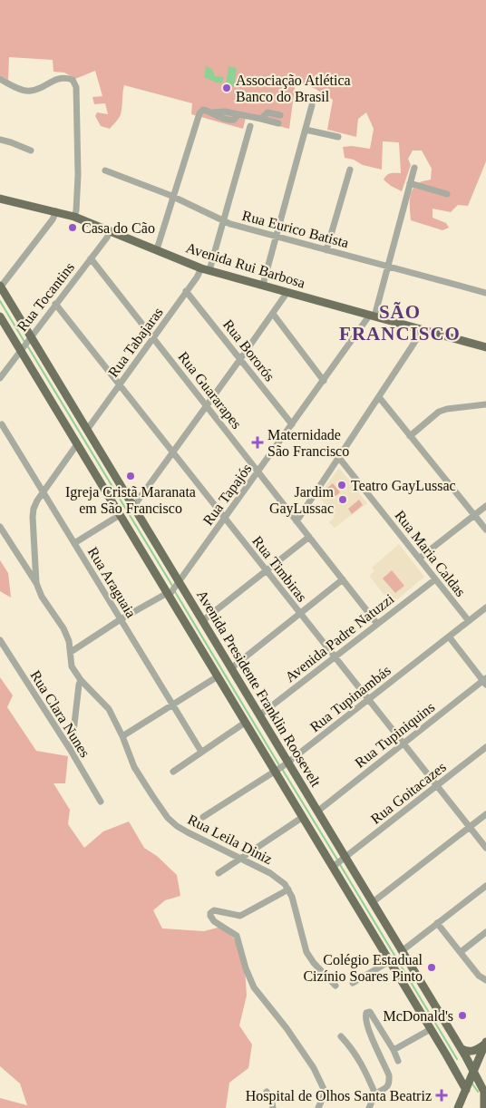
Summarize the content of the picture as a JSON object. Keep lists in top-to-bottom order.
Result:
{
  "streets": {
    "main road": ["Avenida Rui Barbosa", "Avenida Presidente Franklin Roosevelt"],
    "street": [
      "Rua Eurico Batista",
      "Rua Tocantins",
      "Rua Tabajaras",
      "Rua Bororós",
      "Rua Guararapes",
      "Rua Tapajós",
      "Rua Maria Caldas",
      "Rua Timbiras",
      "Rua Araguaia",
      "Avenida Padre Natuzzi",
      "Rua Tupinambás",
      "Rua Clara Nunes",
      "Rua Tupiniquins",
      "Rua Goitacazes",
      "Rua Leila Diniz"
    ]
  },
  "crossings": [
    ["Rua Eurico Batista", "Rua Tabajaras"],
    ["Rua Eurico Batista", "Rua Tapajós"],
    ["Avenida Rui Barbosa", "Rua Tocantins"],
    ["Avenida Rui Barbosa", "Rua Tabajaras"],
    ["Avenida Rui Barbosa", "Rua Tapajós"],
    ["Rua Tocantins", "Rua Guararapes"],
    ["Rua Tocantins", "Rua Timbiras"],
    ["Rua Tocantins", "Avenida Presidente Franklin Roosevelt"],
    ["Rua Tabajaras", "Rua Bororós"],
    ["Rua Tabajaras", "Rua Guararapes"],
    ["Rua Tabajaras", "Rua Timbiras"],
    ["Rua Tabajaras", "Avenida Presidente Franklin Roosevelt"],
    ["Rua Bororós", "Rua Tapajós"],
    ["Rua Guararapes", "Rua Tapajós"],
    ["Rua Guararapes", "Avenida Padre Natuzzi"],
    ["Rua Tapajós", "Rua Timbiras"],
    ["Rua Tapajós", "Rua Araguaia"],
    ["Rua Tapajós", "Avenida Presidente Franklin Roosevelt"],
    ["Rua Tapajós", "Rua Leila Diniz"],
    ["Rua Maria Caldas", "Avenida Padre Natuzzi"],
    ["Rua Maria Caldas", "Rua Tupinambás"],
    ["Rua Timbiras", "Avenida Padre Natuzzi"],
    ["Rua Timbiras", "Rua Tupinambás"],
    ["Rua Timbiras", "Rua Tupiniquins"],
    ["Rua Timbiras", "Rua Goitacazes"],
    ["Avenida Padre Natuzzi", "Avenida Presidente Franklin Roosevelt"],
    ["Avenida Presidente Franklin Roosevelt", "Rua Tupinambás"],
    ["Avenida Presidente Franklin Roosevelt", "Rua Tupiniquins"],
    ["Avenida Presidente Franklin Roosevelt", "Rua Goitacazes"]
  ],
  "districts": ["SÃO FRANCISCO"],
  "places": {
    "other": [
      "Associação Atlética Banco do Brasil",
      "Casa do Cão",
      "Igreja Cristã Maranata em São Francisco",
      "Teatro GayLussac",
      "Jardim GayLussac",
      "Colégio Estadual Cizínio Soares Pinto",
      "McDonald's"
    ],
    "health": ["Maternidade São Francisco", "Hospital de Olhos Santa Beatriz"]
  }
}
